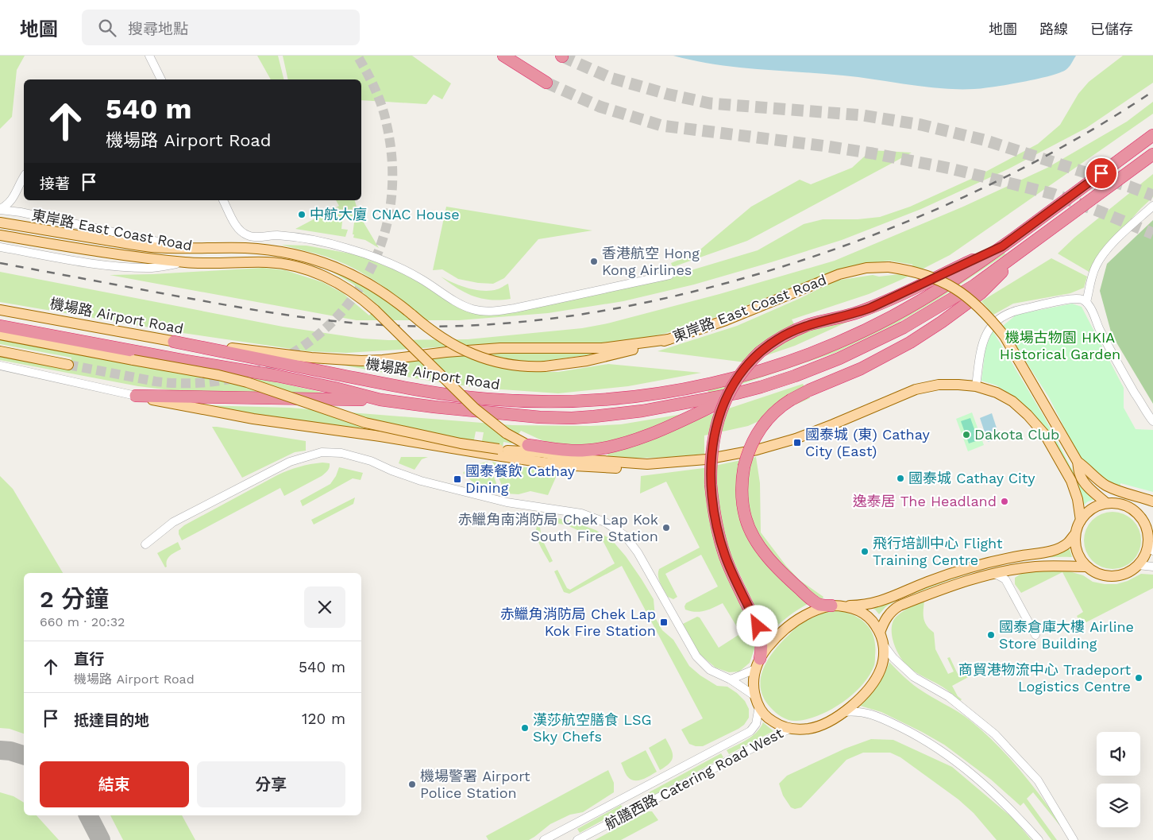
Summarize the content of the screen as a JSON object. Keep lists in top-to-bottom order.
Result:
{
  "streets": {
    "highway": ["機場路 Airport Road"],
    "main road": ["東岸路 East Coast Road"],
    "street": ["航膳西路 Catering Road West"]
  },
  "parks": ["機場古物園 HKIA Historical Garden"],
  "places": {
    "other": [
      "中航大廈 CNAC House",
      "香港航空 Hong Kong Airlines",
      "Dakota Club",
      "國泰城 Cathay City",
      "逸泰居 The Headland",
      "赤鱲角南消防局 Chek Lap Kok South Fire Station",
      "飛行培訓中心 Flight Training Centre",
      "國泰倉庫大樓 Airline Store Building",
      "商貿港物流中心 Tradeport Logistics Centre",
      "漢莎航空膳食 LSG Sky Chefs",
      "機場警署 Airport Police Station"
    ],
    "transit": ["國泰城 (東) Cathay City (East)", "國泰餐飲 Cathay Dining", "赤鱲角消防局 Chek Lap Kok Fire Station"]
  },
  "page": {
    "header": "地圖",
    "search": "搜尋地點",
    "nav": ["地圖", "路線", "已儲存"],
    "turn": ["540 m", "機場路 Airport Road"],
    "then": "接著",
    "heading": ["2 分鐘", "660 m · 20:32"],
    "list": [
      {
        "name": "直行",
        "note": "機場路 Airport Road",
        "value": "540 m"
      },
      {
        "name": "抵達目的地",
        "value": "120 m"
      }
    ],
    "buttons": ["結束", "分享"]
  }
}
